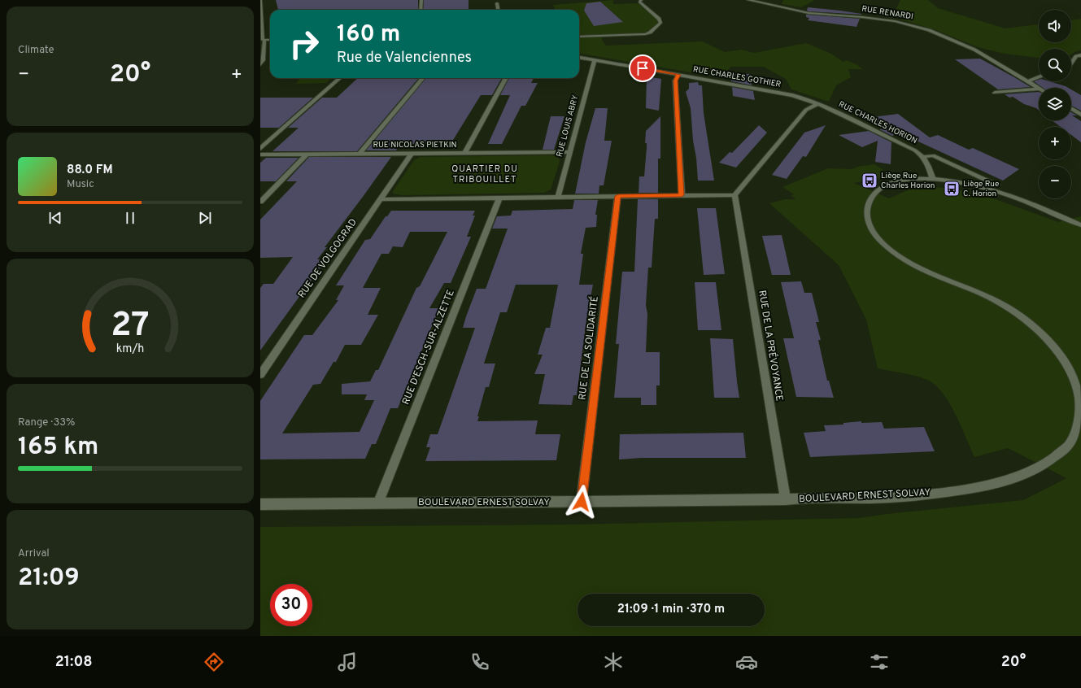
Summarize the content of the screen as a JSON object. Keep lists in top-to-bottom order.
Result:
{
  "streets": {
    "street": [
      "RUE RENARDI",
      "RUE CHARLES GOTHIER",
      "RUE CHARLES HORION",
      "RUE LOUIS ABRY",
      "RUE NICOLAS PIETKIN",
      "RUE DE VOLGOGRAD",
      "RUE DE LA PRÉVOYANCE",
      "RUE D'ESCH-SUR-ALZETTE",
      "RUE DE LA SOLIDARITÉ",
      "BOULEVARD ERNEST SOLVAY"
    ]
  },
  "crossings": [
    ["RUE CHARLES GOTHIER", "RUE CHARLES HORION"],
    ["RUE CHARLES GOTHIER", "RUE LOUIS ABRY"],
    ["RUE CHARLES HORION", "BOULEVARD ERNEST SOLVAY"],
    ["RUE LOUIS ABRY", "RUE NICOLAS PIETKIN"],
    ["RUE NICOLAS PIETKIN", "RUE DE VOLGOGRAD"],
    ["RUE DE LA PRÉVOYANCE", "BOULEVARD ERNEST SOLVAY"],
    ["RUE D'ESCH-SUR-ALZETTE", "BOULEVARD ERNEST SOLVAY"],
    ["RUE DE LA SOLIDARITÉ", "BOULEVARD ERNEST SOLVAY"]
  ],
  "districts": ["QUARTIER DU TRIBOUILLET"],
  "places": {
    "bus stop": ["Liège Rue Charles Horion", "Liège Rue C. Horion"]
  },
  "page": {
    "tile": [
      "Climate",
      ["Range · 33%", "165 km"],
      ["Arrival", "21:09"]
    ],
    "map_buttons": ["+", "−"],
    "turn": ["160 m", "Rue de Valenciennes"],
    "heat": ["−", "20°", "+"],
    "song": ["88.0 FM", "Music"],
    "limit": "30",
    "trip": "21:09 · 1 min · 370 m",
    "tabs": ["21:08", "20°"],
    "gauge": ["27", "km/h"]
  }
}
